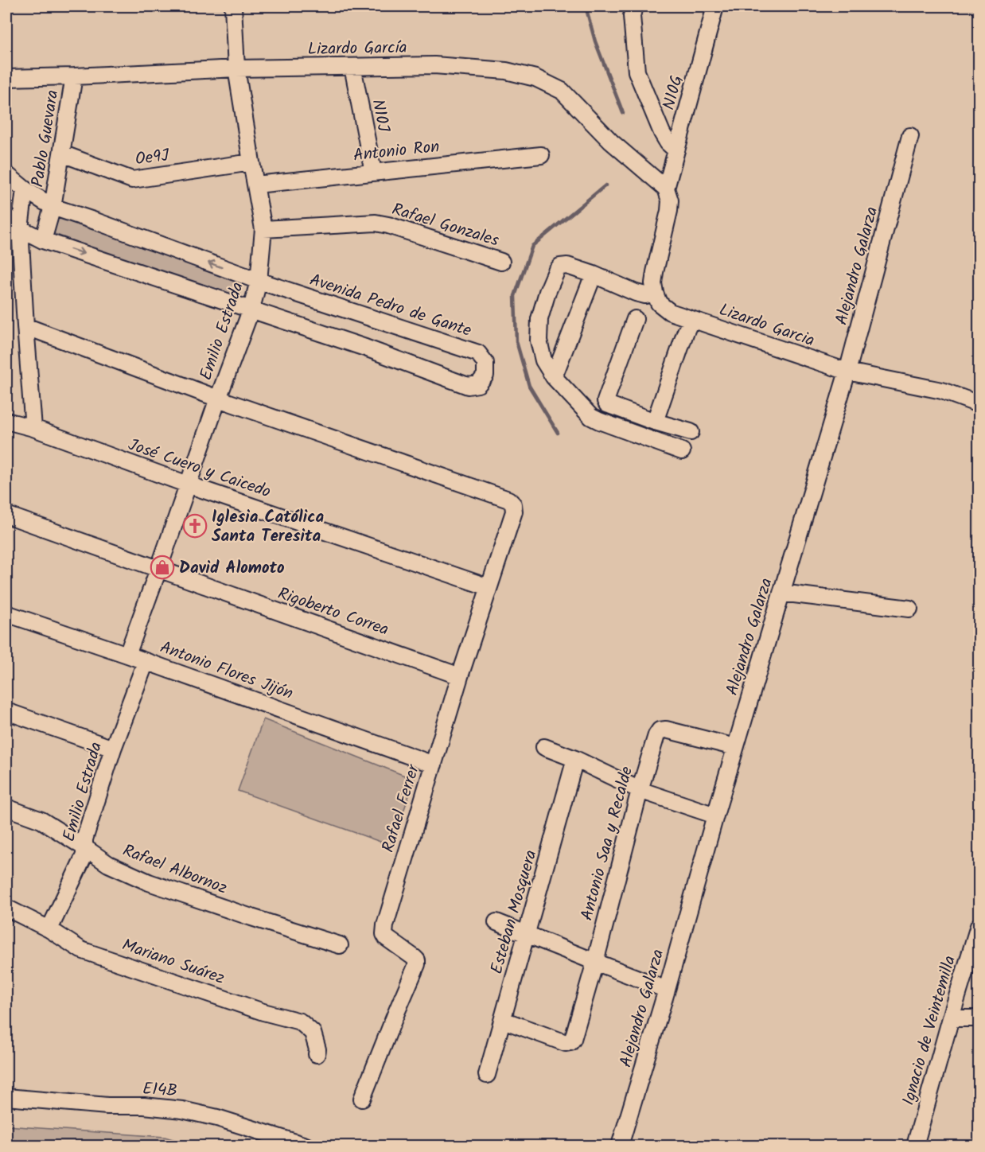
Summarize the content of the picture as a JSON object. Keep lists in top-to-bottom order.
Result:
{
  "streets": {
    "street": [
      "Lizardo García",
      "N10G",
      "N10J",
      "Pablo Guevara",
      "Antonio Ron",
      "Oe9J",
      "Rafael Gonzales",
      "Alejandro Galarza",
      "Avenida Pedro de Gante",
      "Lizardo Garcia",
      "Emilio Estrada",
      "José Cuero y Caicedo",
      "Rigoberto Correa",
      "Antonio Flores Jijón",
      "Rafael Ferrer",
      "Antonio Saa y Recalde",
      "Rafael Albornoz",
      "Esteban Mosquera",
      "Mariano Suárez",
      "Ignacio de Veintemilla",
      "E14B"
    ]
  },
  "crossings": [
    ["Lizardo García", "N10G"],
    ["Lizardo García", "N10J"],
    ["Lizardo García", "Pablo Guevara"],
    ["Lizardo García", "Emilio Estrada"],
    ["N10J", "Antonio Ron"],
    ["Pablo Guevara", "Oe9J"],
    ["Pablo Guevara", "Avenida Pedro de Gante"],
    ["Pablo Guevara", "José Cuero y Caicedo"],
    ["Antonio Ron", "Emilio Estrada"],
    ["Oe9J", "Emilio Estrada"],
    ["Rafael Gonzales", "Emilio Estrada"],
    ["Alejandro Galarza", "Lizardo Garcia"],
    ["Alejandro Galarza", "Antonio Saa y Recalde"],
    ["Avenida Pedro de Gante", "Emilio Estrada"],
    ["Emilio Estrada", "José Cuero y Caicedo"],
    ["Emilio Estrada", "Rigoberto Correa"],
    ["Emilio Estrada", "Antonio Flores Jijón"],
    ["Emilio Estrada", "Rafael Ferrer"],
    ["Emilio Estrada", "Rafael Albornoz"],
    ["Emilio Estrada", "Mariano Suárez"],
    ["José Cuero y Caicedo", "Rafael Ferrer"],
    ["Rigoberto Correa", "Rafael Ferrer"],
    ["Antonio Flores Jijón", "Rafael Ferrer"],
    ["Antonio Saa y Recalde", "Esteban Mosquera"]
  ],
  "places": {
    "church": ["Iglesia Católica Santa Teresita"],
    "shop": ["David Alomoto"]
  }
}
